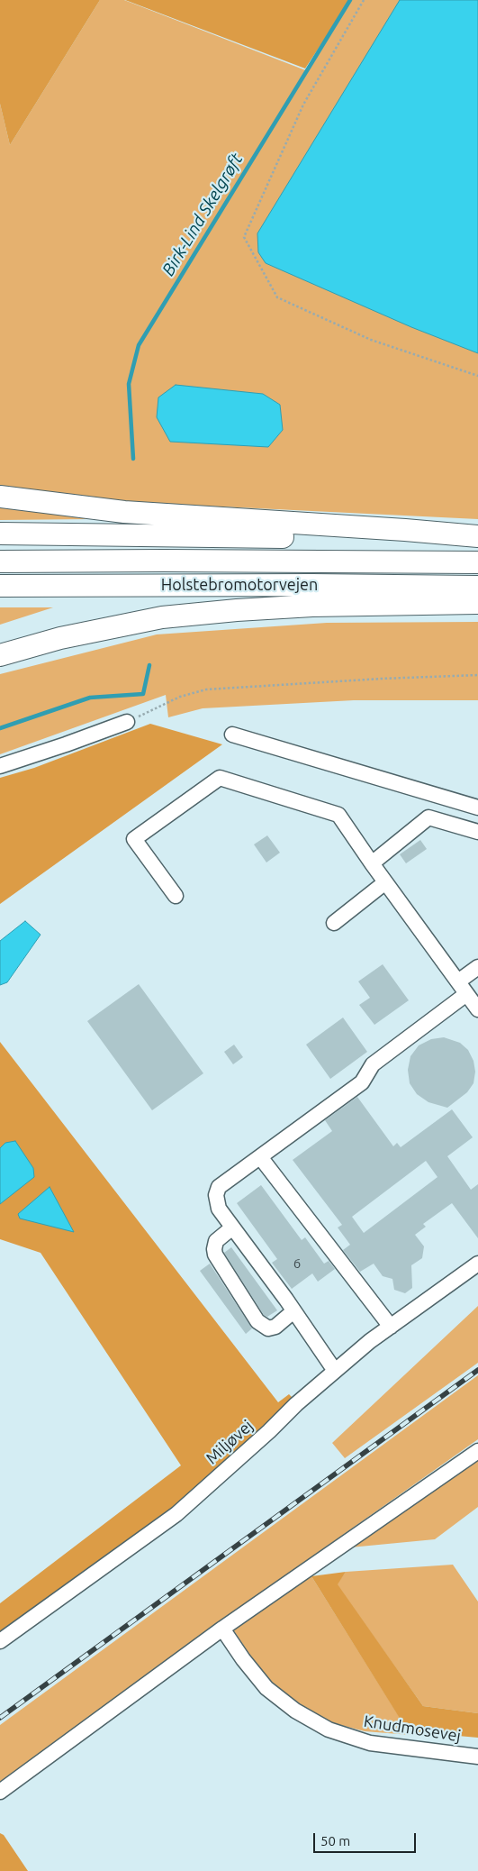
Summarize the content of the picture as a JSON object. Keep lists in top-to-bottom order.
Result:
{
  "streets": {
    "highway": ["Holstebromotorvejen"],
    "street": ["Miljøvej", "Knudmosevej"]
  },
  "water": ["Birk-Lind Skelgrøft"],
  "house_numbers": ["6"],
  "scale_bar": "50 m"
}
